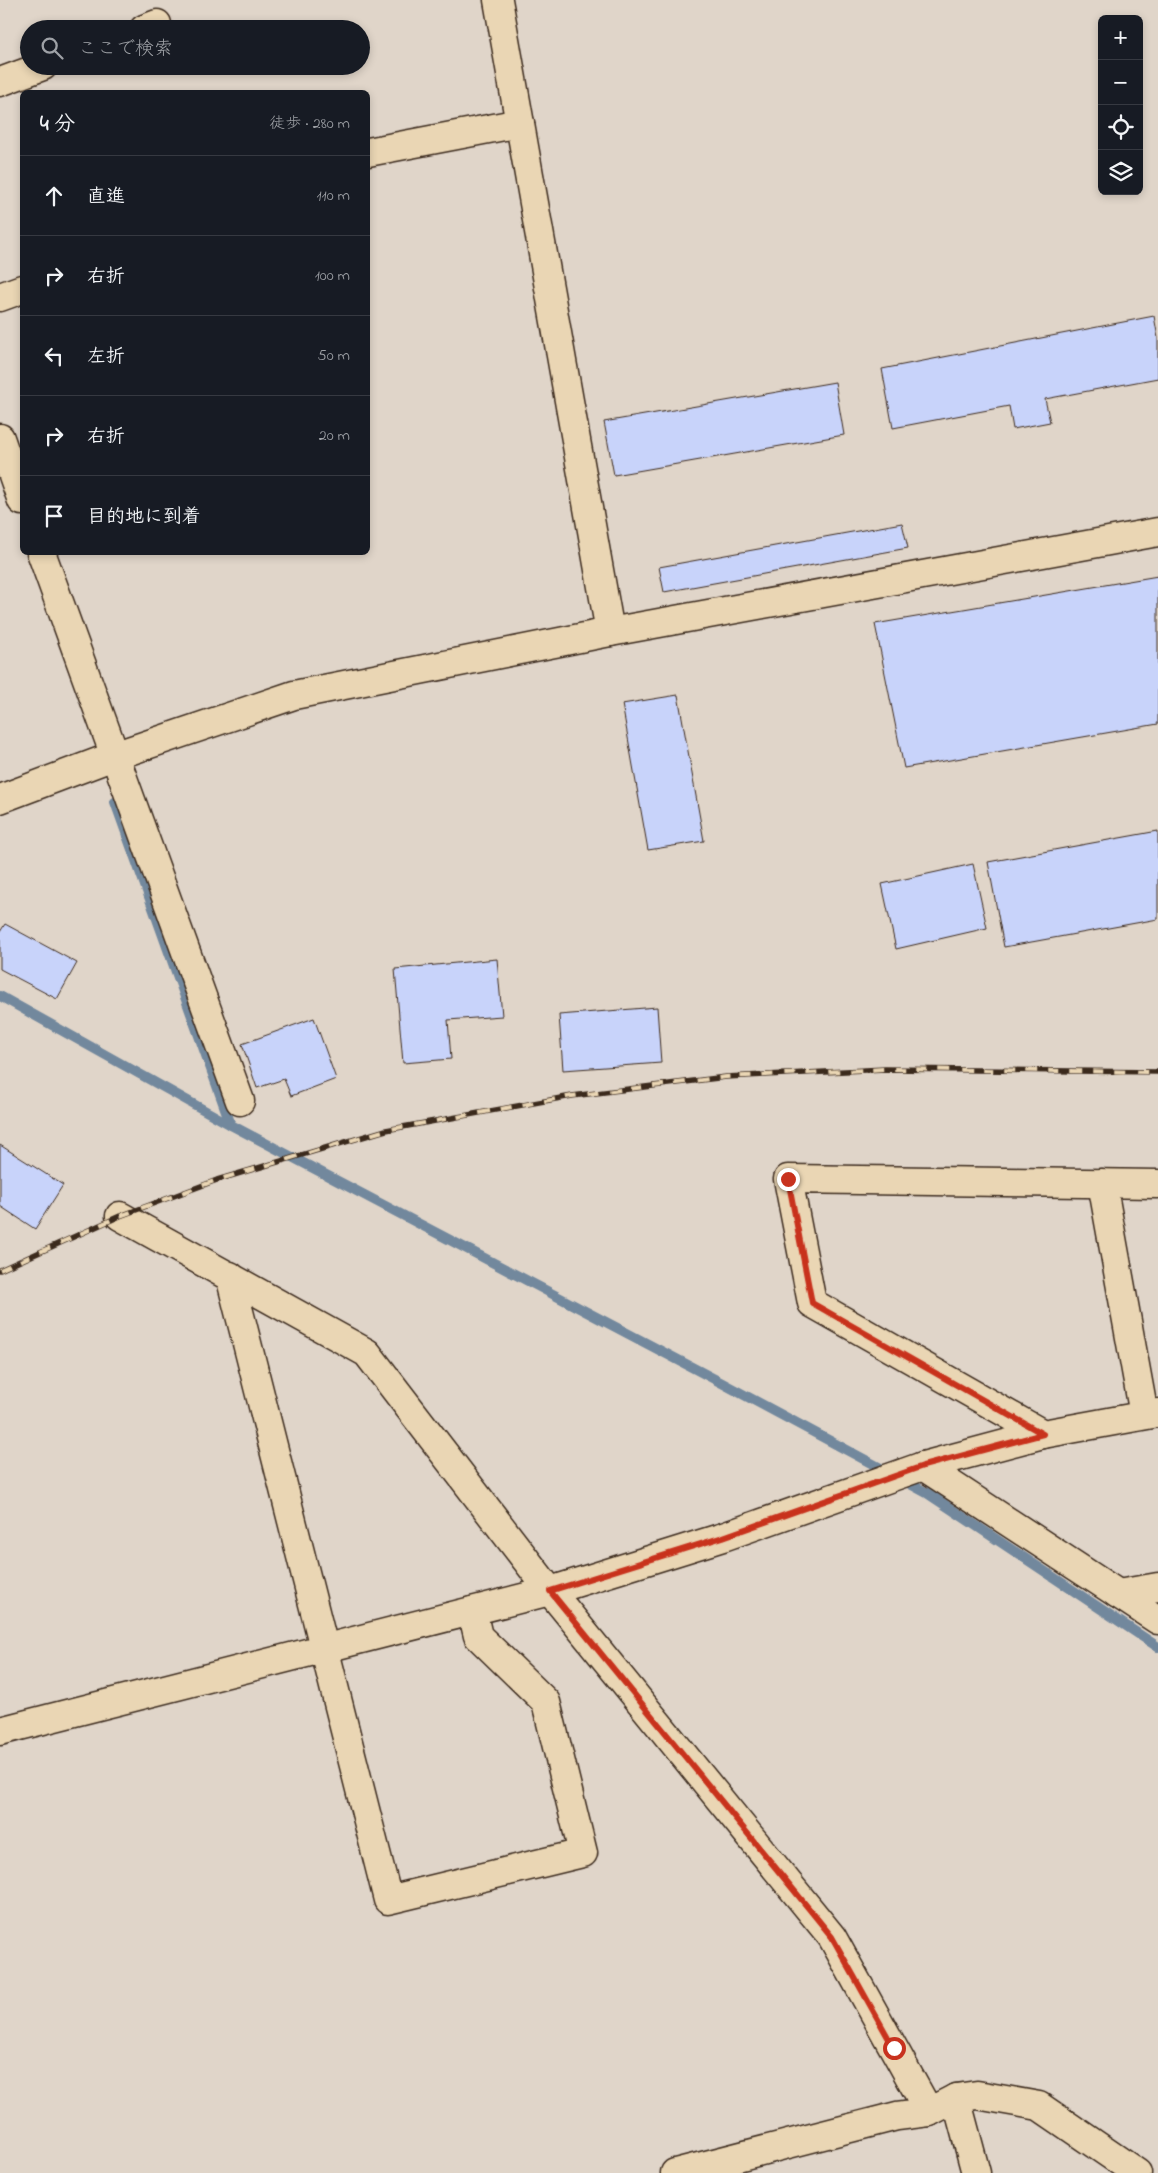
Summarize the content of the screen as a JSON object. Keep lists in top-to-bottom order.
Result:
{
  "page": {
    "map_buttons": ["+", "−"],
    "search": "ここで検索",
    "heading": ["4 分", "徒歩 · 280 m"],
    "list": [
      ["直進", "110 m"],
      ["右折", "100 m"],
      ["左折", "50 m"],
      ["右折", "20 m"],
      "目的地に到着"
    ]
  }
}
